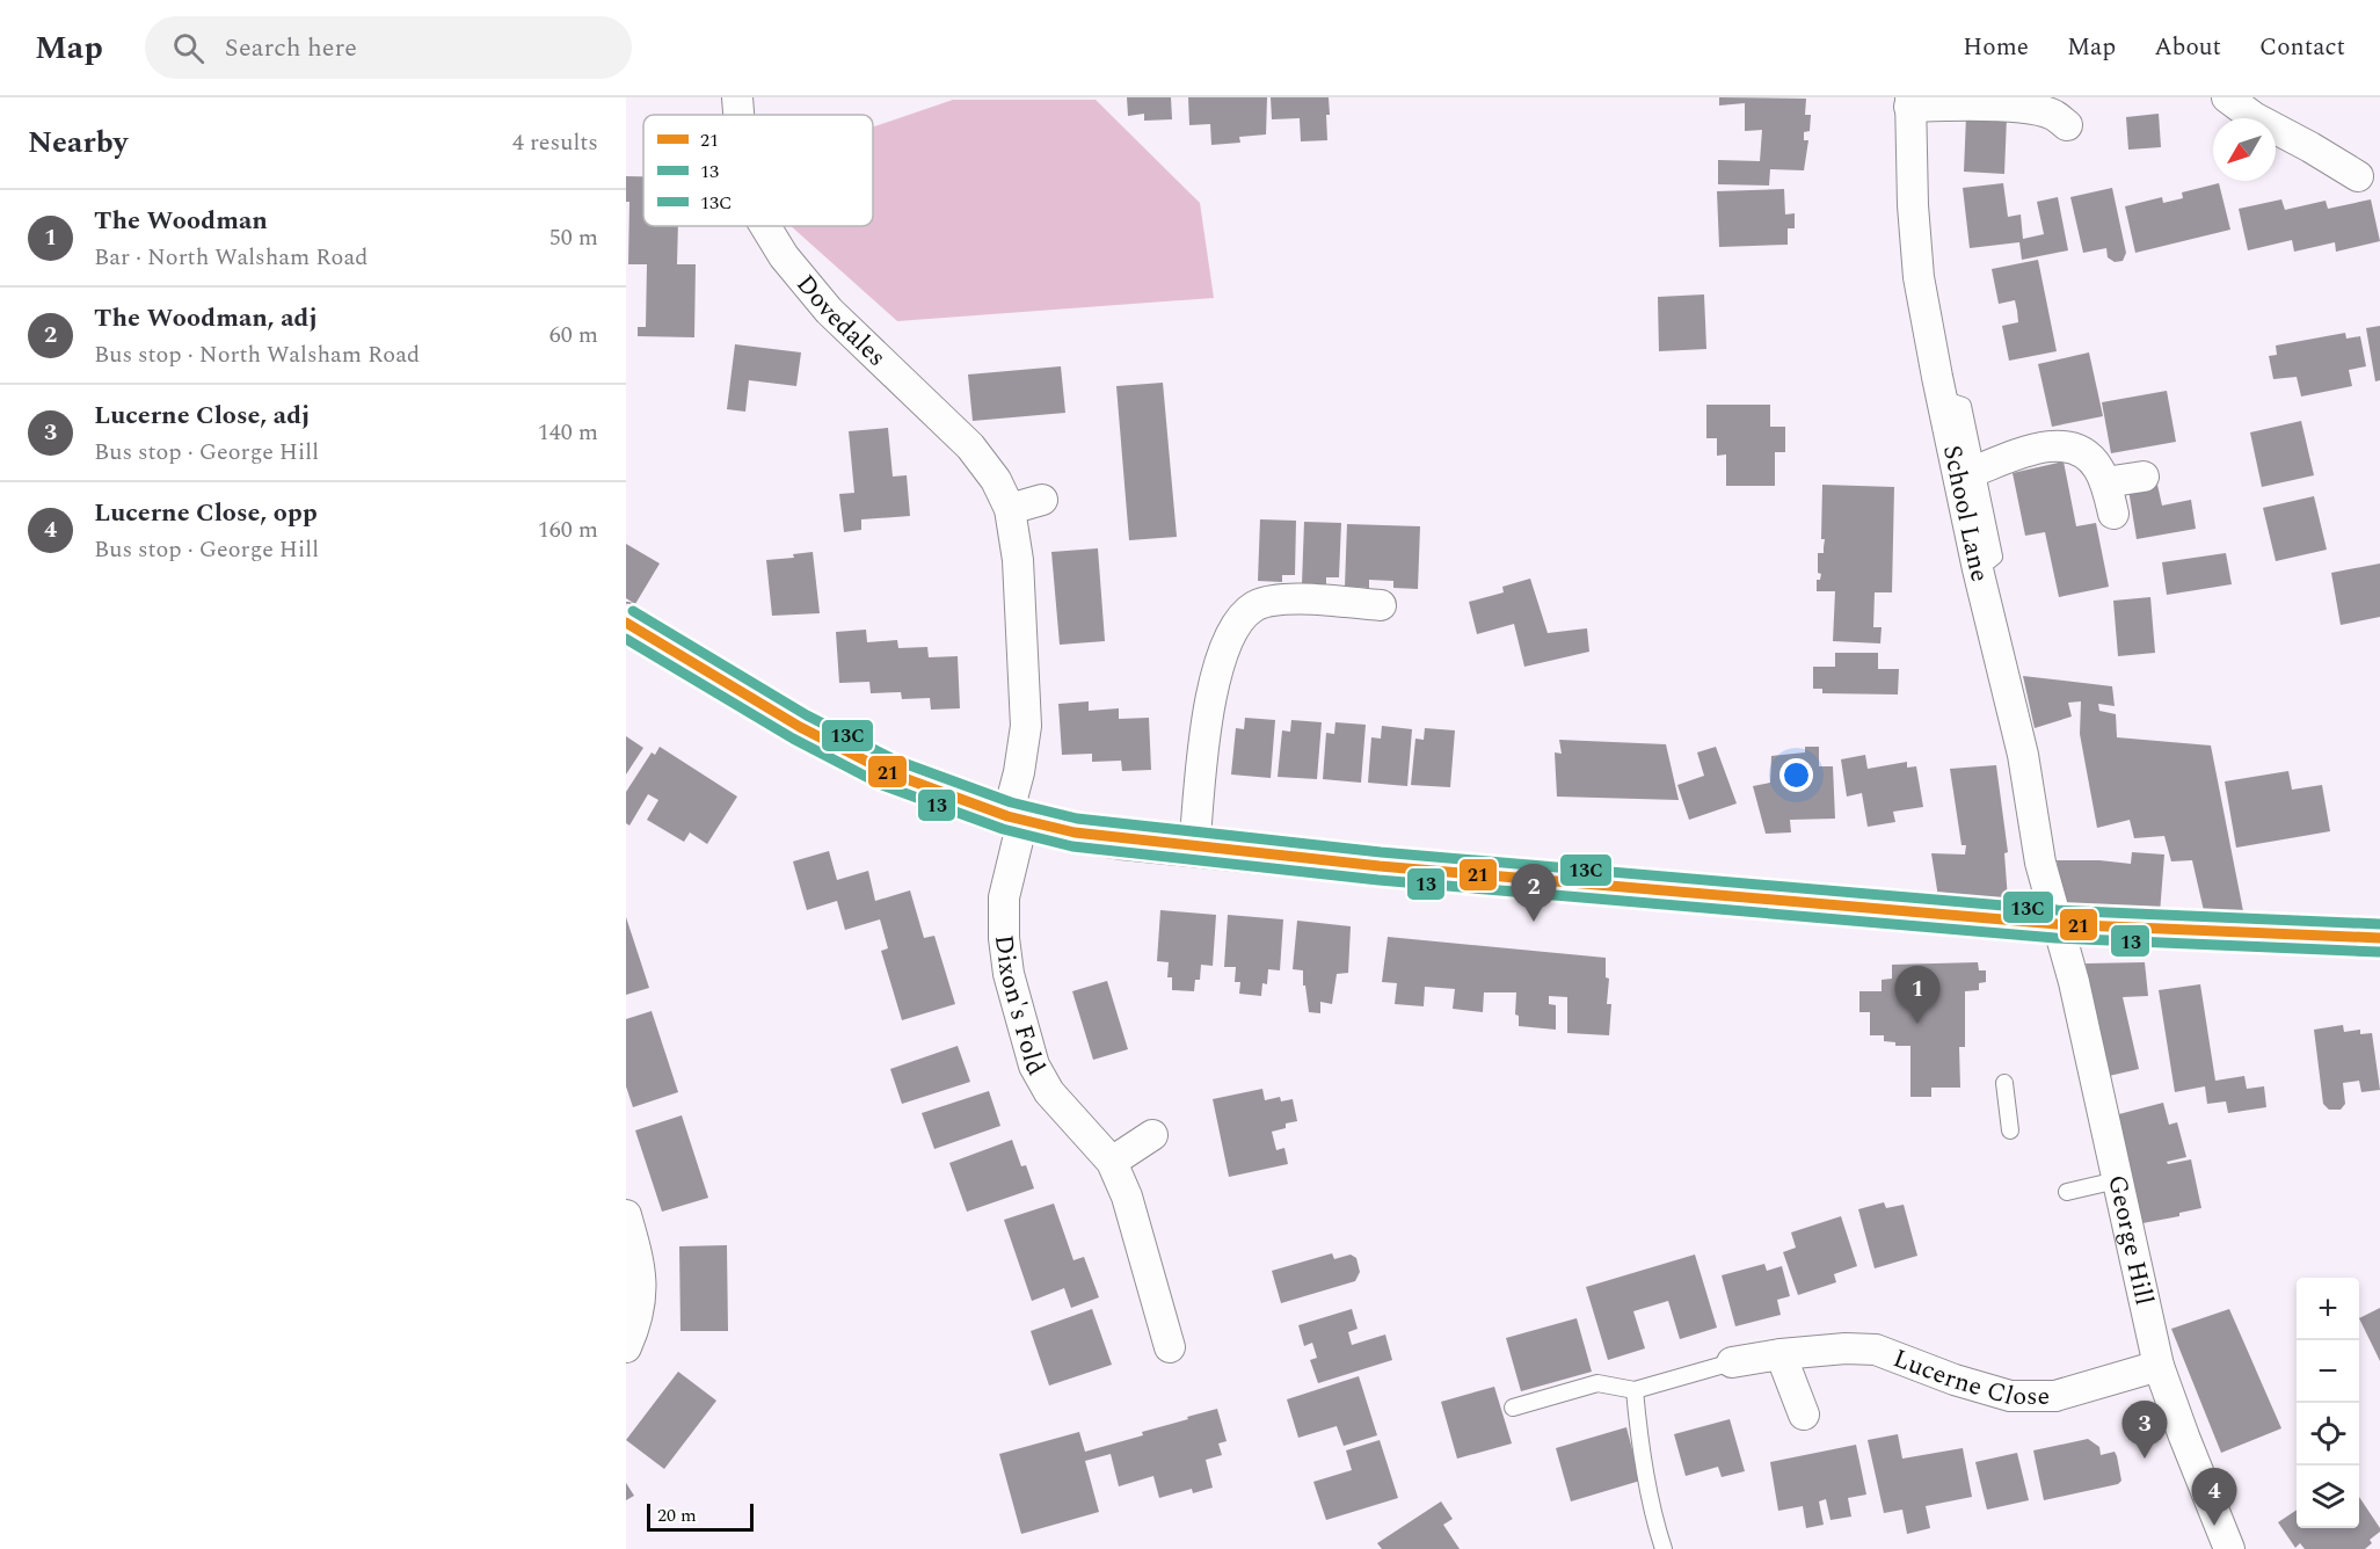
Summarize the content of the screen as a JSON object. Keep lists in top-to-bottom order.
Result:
{
  "streets": {
    "street": [
      "Dovedales",
      "School Lane",
      "Dixon's Fold",
      "George Hill",
      "Lucerne Close"
    ]
  },
  "crossings": [
    ["Dovedales", "Dixon's Fold"],
    ["School Lane", "George Hill"],
    ["George Hill", "Lucerne Close"]
  ],
  "lines": ["transit line 13C", "transit line 21", "transit line 13"],
  "legend": ["21", "13", "13C"],
  "scale_bar": "20 m",
  "north": "bottom left",
  "page": {
    "header": "Map",
    "search": "Search here",
    "nav": [
      "Home",
      "Map",
      "About",
      "Contact"
    ],
    "heading": ["Nearby", "4 results"],
    "list": [
      {
        "mark": "1",
        "name": "The Woodman",
        "note": "Bar · North Walsham Road",
        "value": "50 m"
      },
      {
        "mark": "2",
        "name": "The Woodman, adj",
        "note": "Bus stop · North Walsham Road",
        "value": "60 m"
      },
      {
        "mark": "3",
        "name": "Lucerne Close, adj",
        "note": "Bus stop · George Hill",
        "value": "140 m"
      },
      {
        "mark": "4",
        "name": "Lucerne Close, opp",
        "note": "Bus stop · George Hill",
        "value": "160 m"
      }
    ],
    "pins": [
      "2",
      "1",
      "3",
      "4"
    ],
    "map_buttons": ["+", "−"],
    "scale": "20 m"
  }
}
